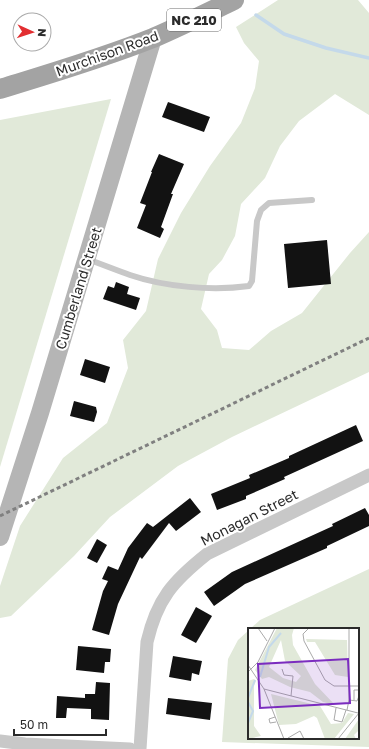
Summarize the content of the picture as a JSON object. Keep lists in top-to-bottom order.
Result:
{
  "streets": {
    "main road": ["NC 210", "Murchison Road"],
    "street": ["Cumberland Street", "Monagan Street"]
  },
  "crossings": [
    ["Murchison Road", "Cumberland Street"]
  ],
  "scale_bar": "50 m",
  "north": "right"
}
